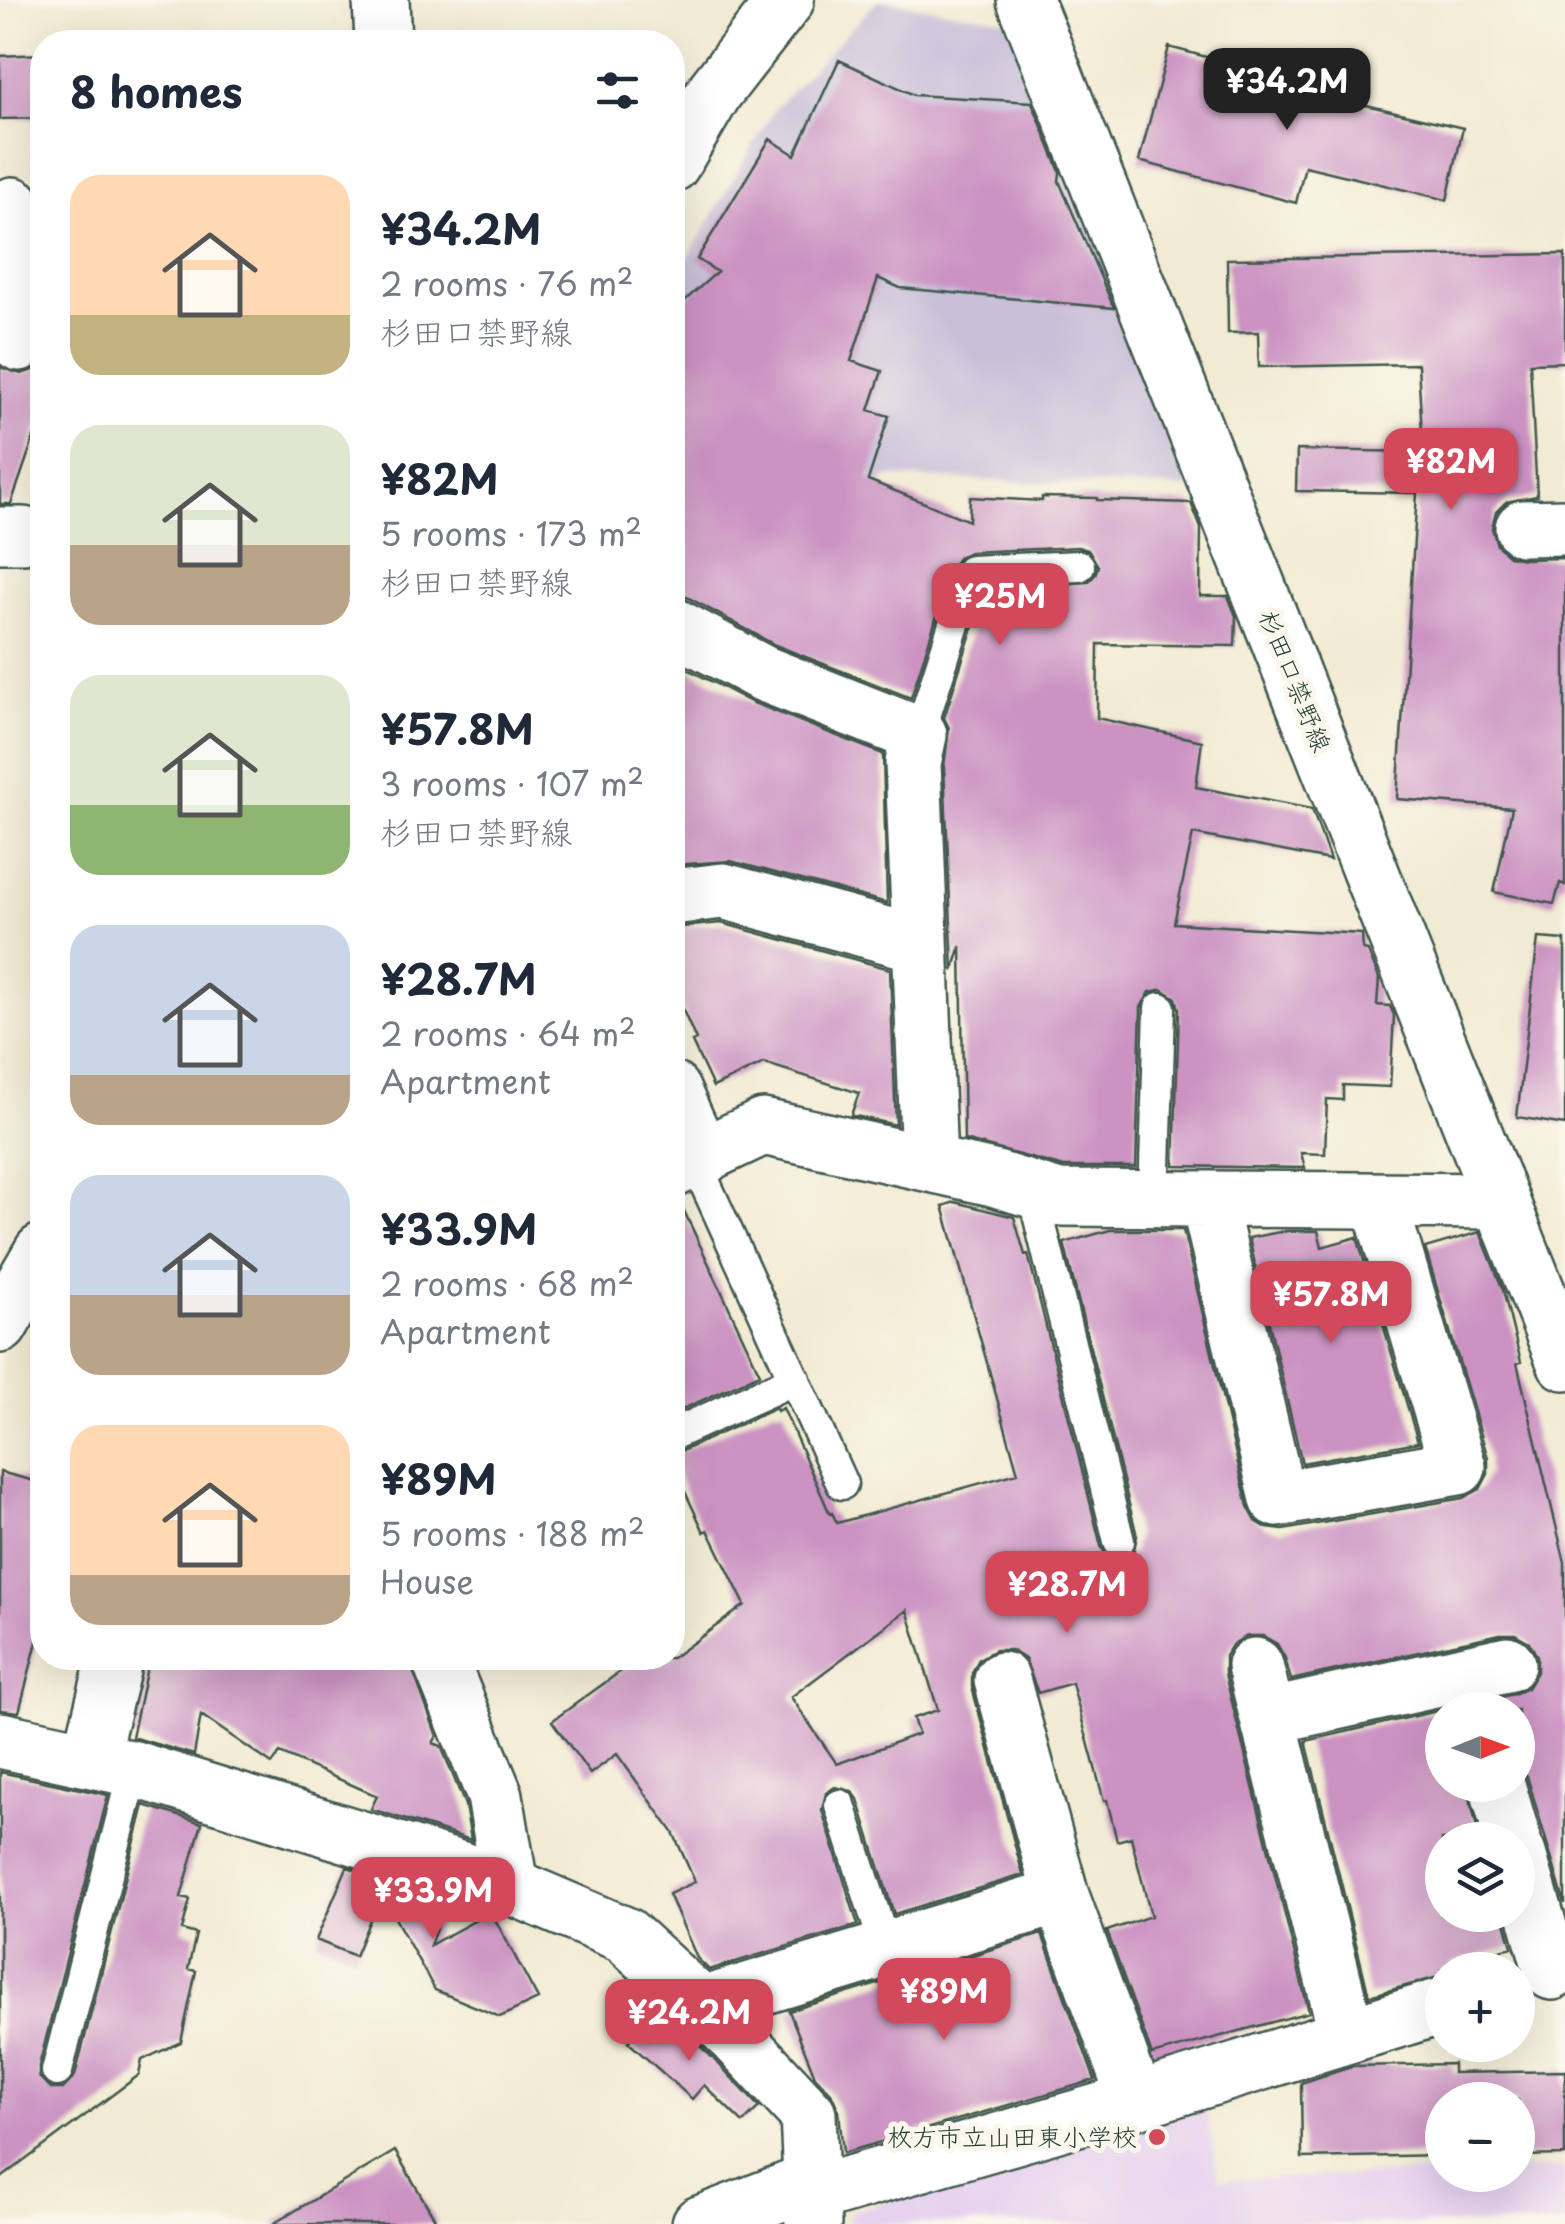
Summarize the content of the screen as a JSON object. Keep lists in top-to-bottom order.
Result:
{
  "streets": {
    "street": ["杉田口禁野線"]
  },
  "places": ["枚方市立山田東小学校"],
  "north": "right",
  "page": {
    "heading": "8 homes",
    "price": [
      "¥34.2M",
      "¥82M",
      "¥25M",
      "¥57.8M",
      "¥28.7M",
      "¥33.9M",
      "¥89M",
      "¥24.2M"
    ],
    "list": [
      {
        "name": "¥34.2M",
        "note": "2 rooms · 76 m² · 杉田口禁野線"
      },
      {
        "name": "¥82M",
        "note": "5 rooms · 173 m² · 杉田口禁野線"
      },
      {
        "name": "¥57.8M",
        "note": "3 rooms · 107 m² · 杉田口禁野線"
      },
      {
        "name": "¥28.7M",
        "note": "2 rooms · 64 m² · Apartment"
      },
      {
        "name": "¥33.9M",
        "note": "2 rooms · 68 m² · Apartment"
      },
      {
        "name": "¥89M",
        "note": "5 rooms · 188 m² · House"
      }
    ],
    "map_buttons": ["+", "−"]
  }
}
